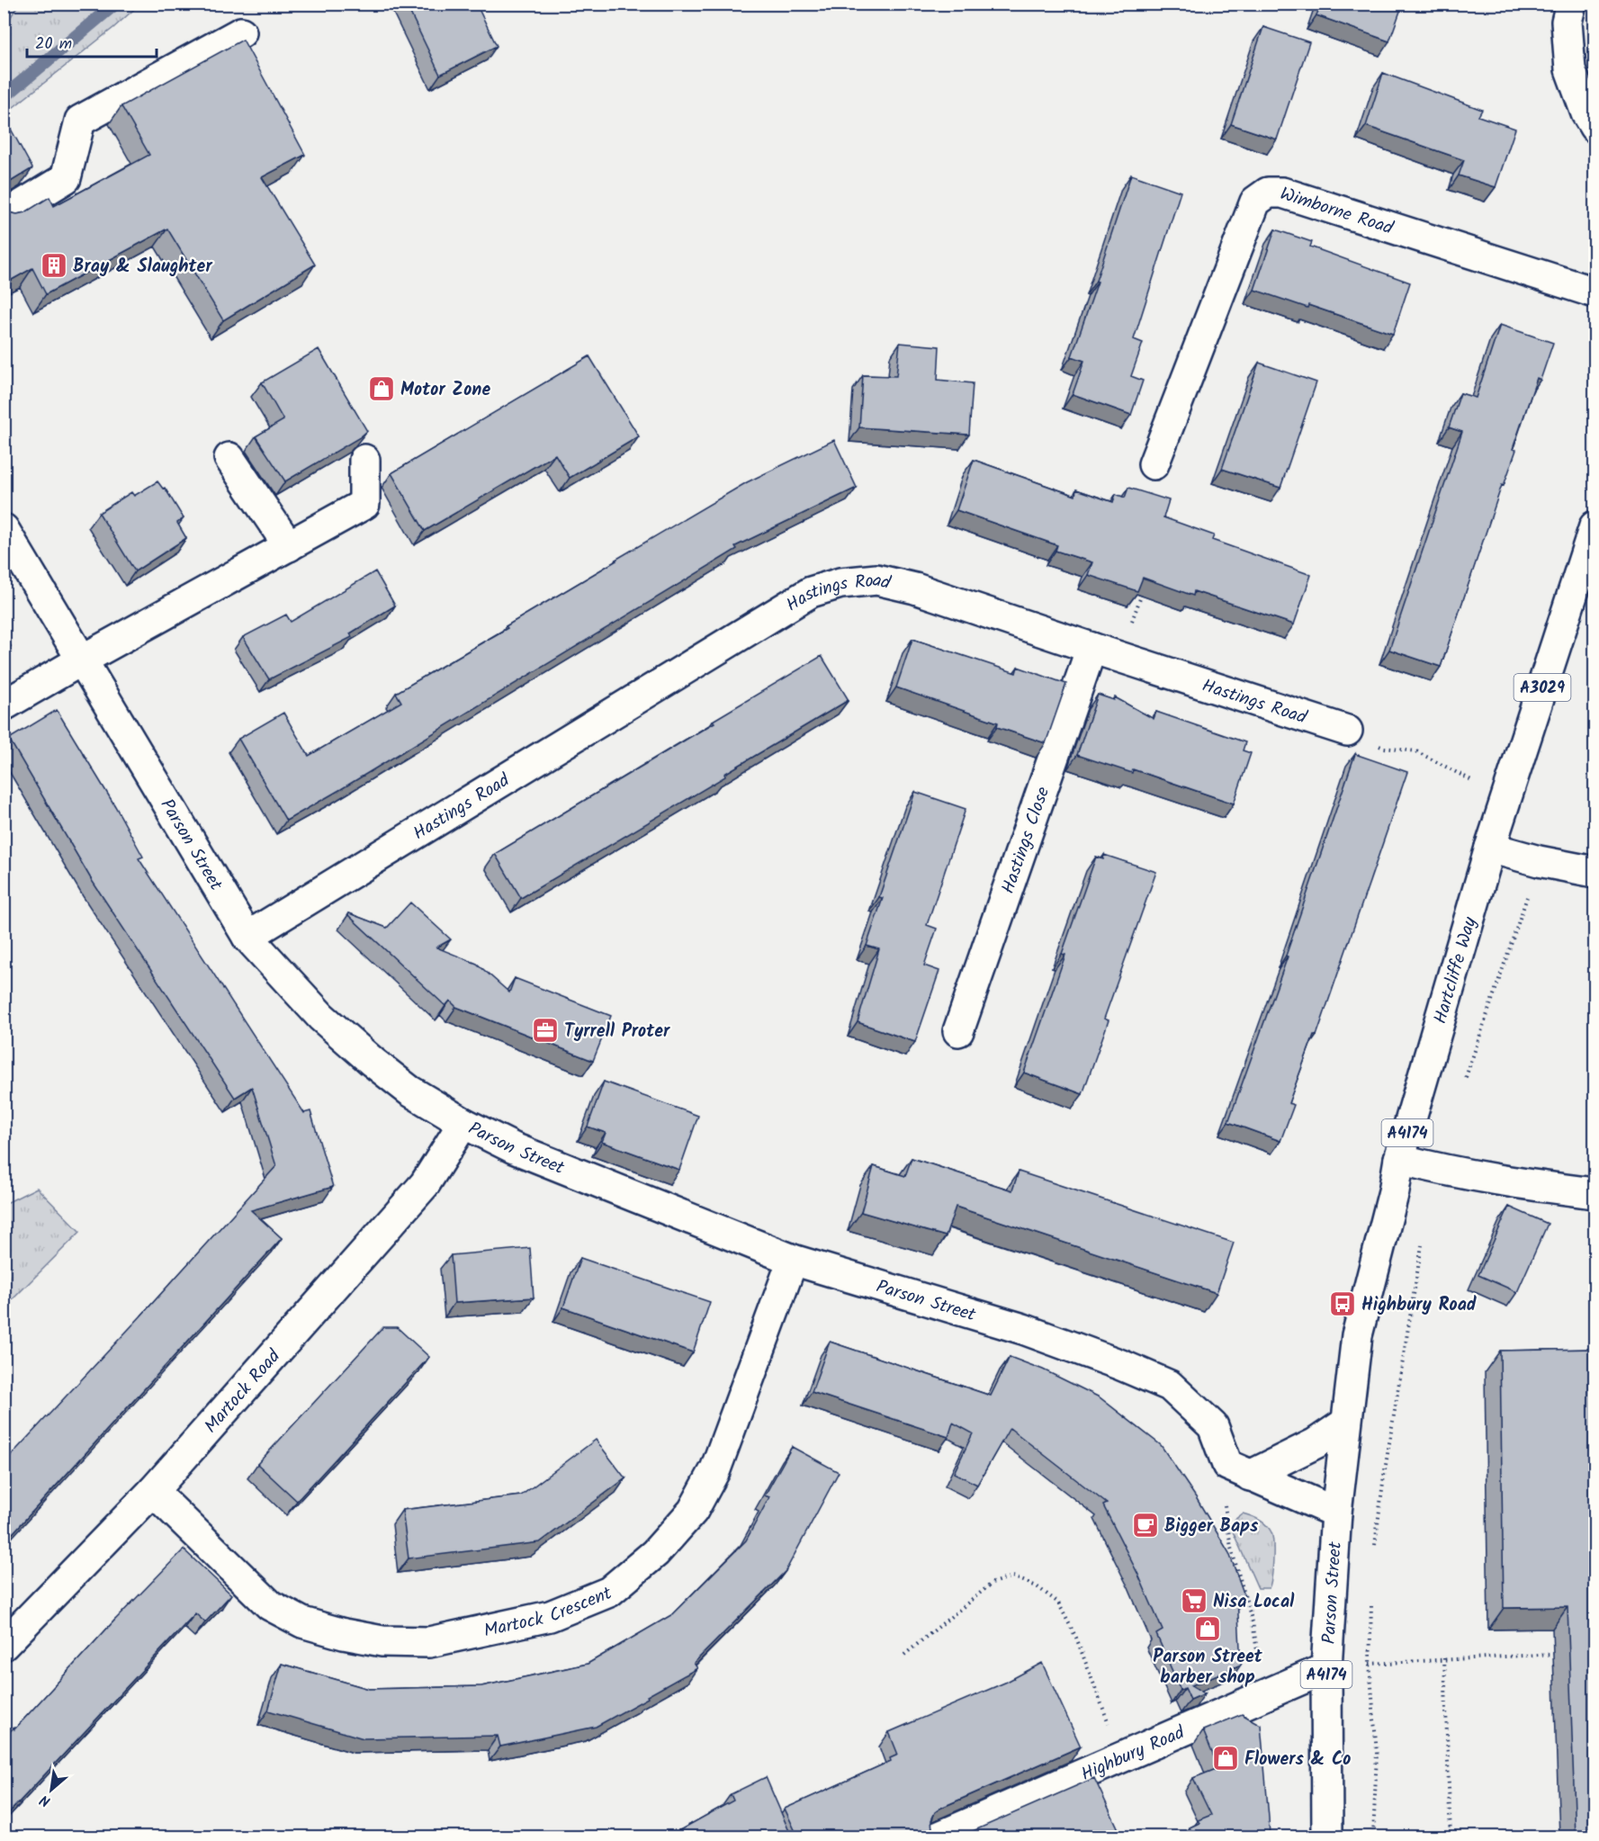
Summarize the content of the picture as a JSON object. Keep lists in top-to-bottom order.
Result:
{
  "streets": {
    "main road": [
      "Wimborne Road",
      "Hastings Road",
      "A3029",
      "Hastings Close",
      "Parson Street",
      "Hartcliffe Way",
      "A4174",
      "Martock Road",
      "Martock Crescent",
      "Highbury Road"
    ]
  },
  "crossings": [
    ["Hastings Road", "Hastings Close"],
    ["Hastings Road", "Parson Street"],
    ["Parson Street", "Hartcliffe Way"],
    ["Parson Street", "Martock Road"],
    ["Parson Street", "Martock Crescent"],
    ["Parson Street", "Highbury Road"],
    ["Martock Road", "Martock Crescent"]
  ],
  "places": {
    "building": ["Bray & Slaughter"],
    "shop": ["Motor Zone", "Parson Street barber shop", "Flowers & Co"],
    "office": ["Tyrrell Proter"],
    "bus stop": ["Highbury Road"],
    "cafe": ["Bigger Baps"],
    "supermarket": ["Nisa Local"]
  },
  "scale_bar": "20 m",
  "north": "bottom left"
}
